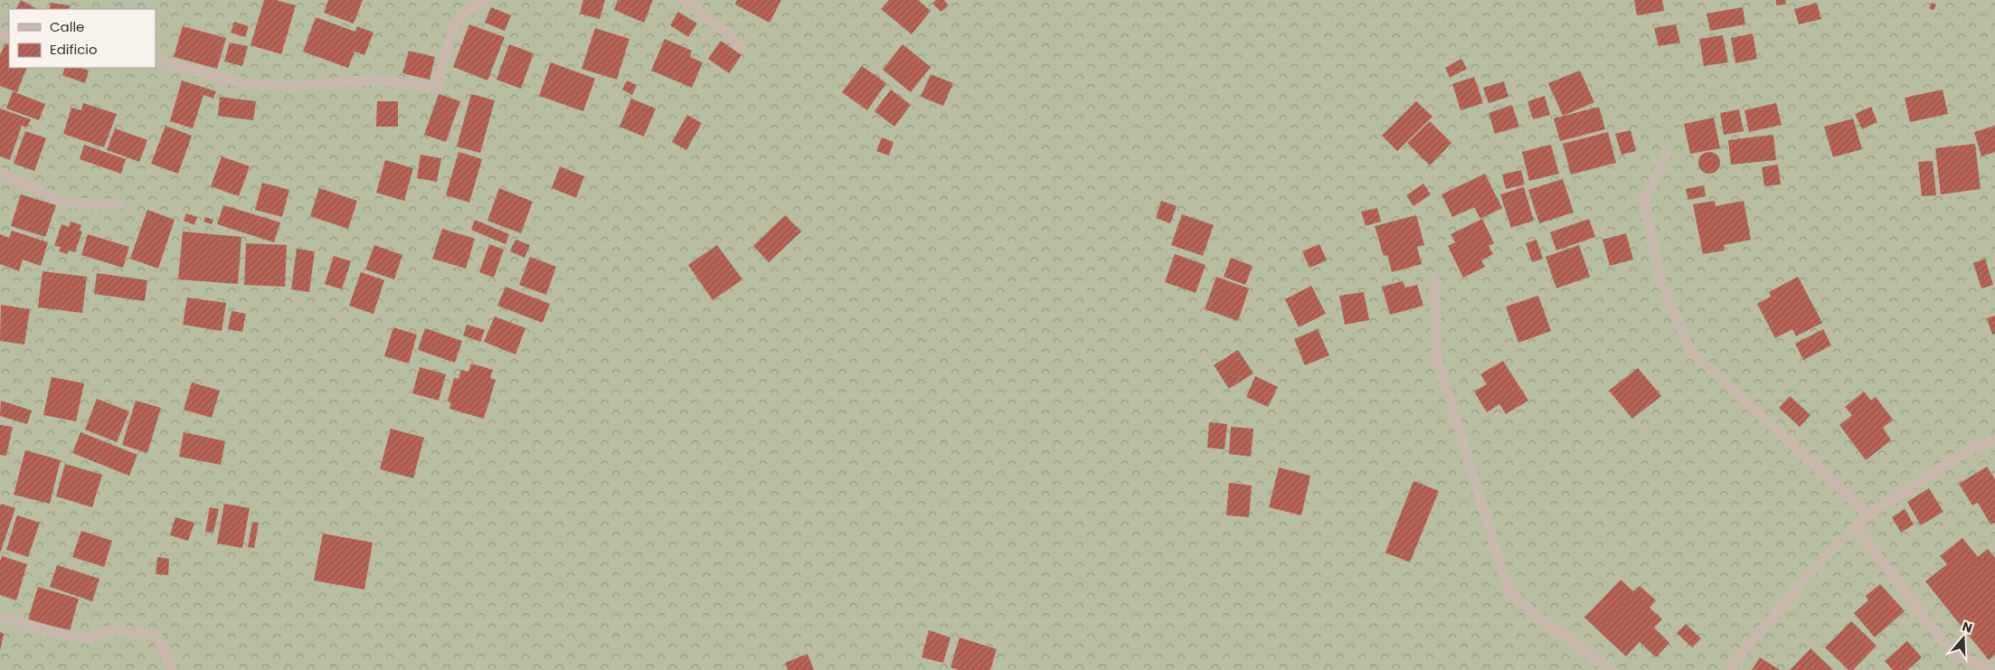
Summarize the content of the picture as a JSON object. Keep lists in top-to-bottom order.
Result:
{
  "legend": ["Calle", "Edificio"],
  "north": "top"
}
